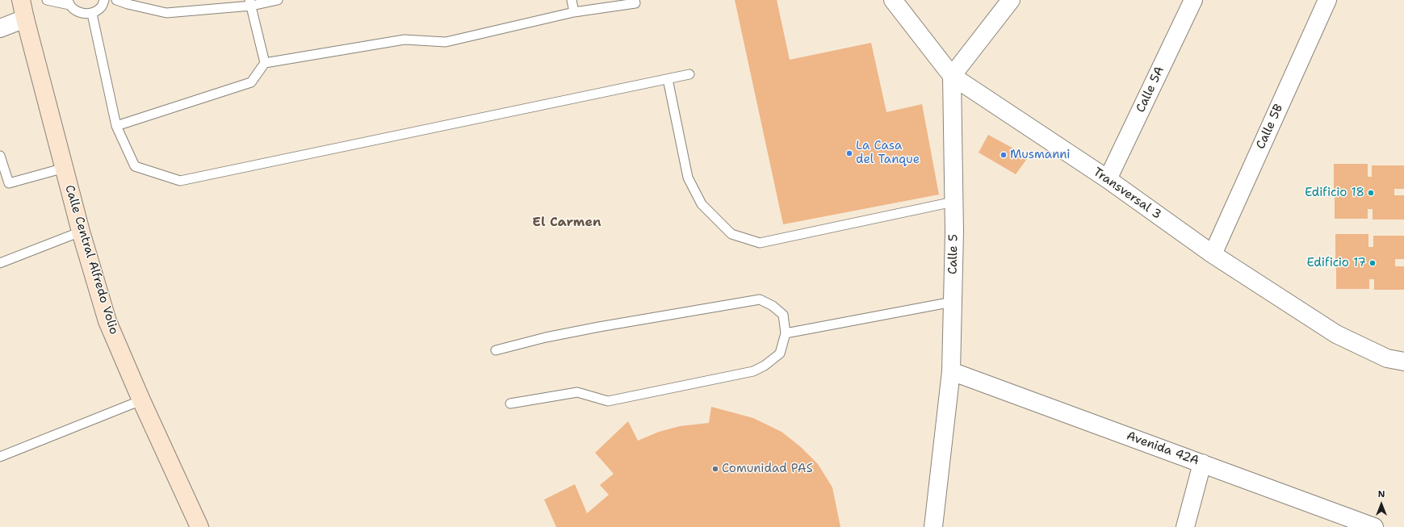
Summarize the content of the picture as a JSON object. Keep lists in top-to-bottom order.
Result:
{
  "streets": {
    "main road": ["Calle Central Alfredo Volio"],
    "street": [
      "Calle 5A",
      "Calle 5B",
      "Transversal 3",
      "Calle 5",
      "Avenida 42A"
    ]
  },
  "crossings": [
    ["Calle 5A", "Transversal 3"],
    ["Calle 5B", "Transversal 3"],
    ["Transversal 3", "Calle 5"],
    ["Calle 5", "Avenida 42A"]
  ],
  "districts": ["El Carmen"],
  "places": [
    "La Casa del Tanque",
    "Musmanni",
    "Edificio 18",
    "Edificio 17",
    "Comunidad PAS"
  ],
  "north": "top"
}
